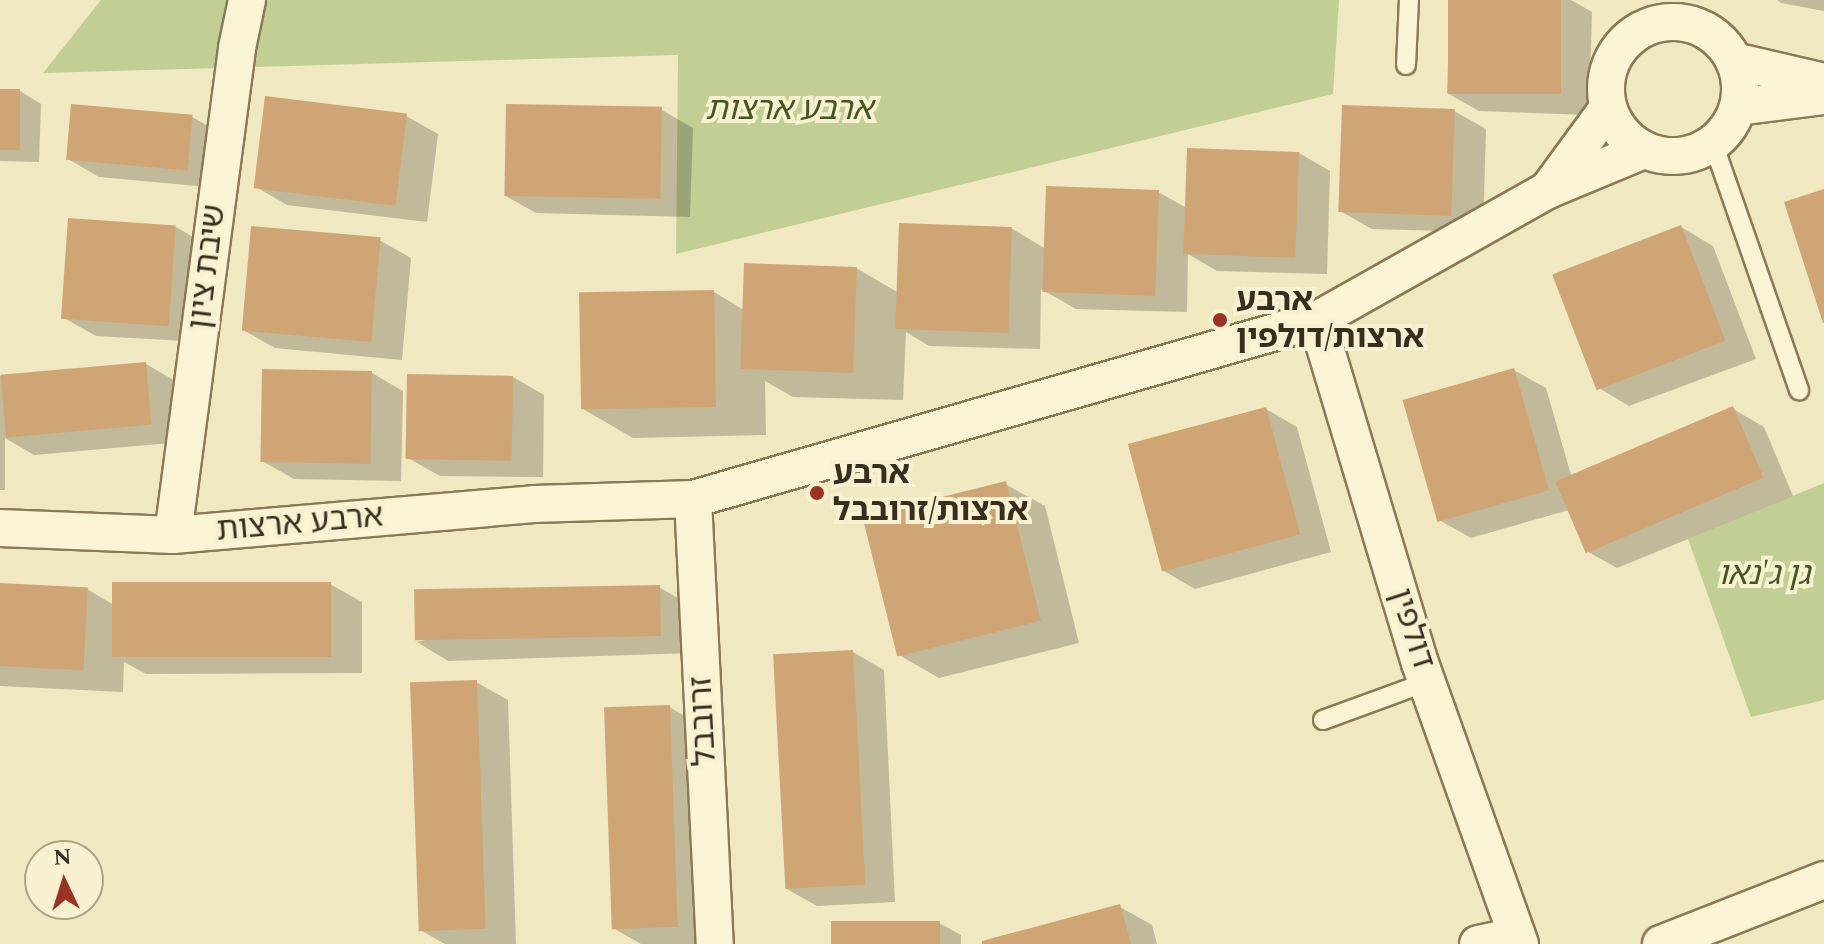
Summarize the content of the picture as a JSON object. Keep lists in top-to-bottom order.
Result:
{
  "streets": {
    "street": [
      "שיבת ציון",
      "ארבע ארצות",
      "דולפין",
      "זרובבל"
    ]
  },
  "crossings": [
    ["שיבת ציון", "ארבע ארצות"],
    ["ארבע ארצות", "דולפין"],
    ["ארבע ארצות", "זרובבל"]
  ],
  "parks": ["ארבע ארצות", "גן ג'נאו"],
  "places": ["ארבע ארצות/דולפין", "ארבע ארצות/זרובבל"],
  "north": "top"
}
